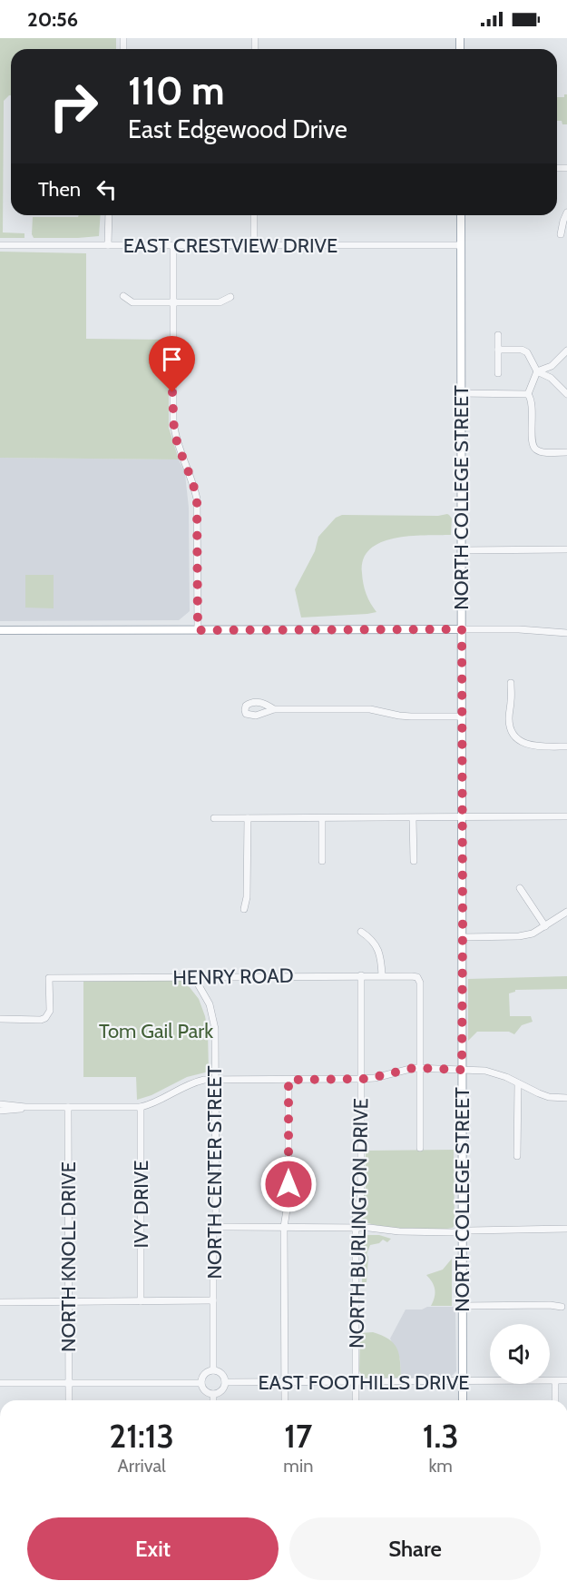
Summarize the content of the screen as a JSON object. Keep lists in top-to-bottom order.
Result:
{
  "streets": {
    "main road": ["NORTH COLLEGE STREET"],
    "street": [
      "EAST CRESTVIEW DRIVE",
      "HENRY ROAD",
      "NORTH CENTER STREET",
      "IVY DRIVE",
      "NORTH BURLINGTON DRIVE",
      "NORTH KNOLL DRIVE",
      "EAST FOOTHILLS DRIVE"
    ]
  },
  "crossings": [
    ["EAST CRESTVIEW DRIVE", "NORTH COLLEGE STREET"],
    ["NORTH COLLEGE STREET", "EAST FOOTHILLS DRIVE"],
    ["HENRY ROAD", "NORTH CENTER STREET"],
    ["HENRY ROAD", "NORTH BURLINGTON DRIVE"],
    ["NORTH CENTER STREET", "EAST FOOTHILLS DRIVE"],
    ["NORTH BURLINGTON DRIVE", "EAST FOOTHILLS DRIVE"]
  ],
  "parks": ["Tom Gail Park"],
  "page": {
    "status": "20:56",
    "turn": ["110 m", "East Edgewood Drive"],
    "then": "Then",
    "eta": [
      "21:13",
      "Arrival",
      "17",
      "min",
      "1.3",
      "km"
    ],
    "buttons": ["Exit", "Share"]
  }
}
